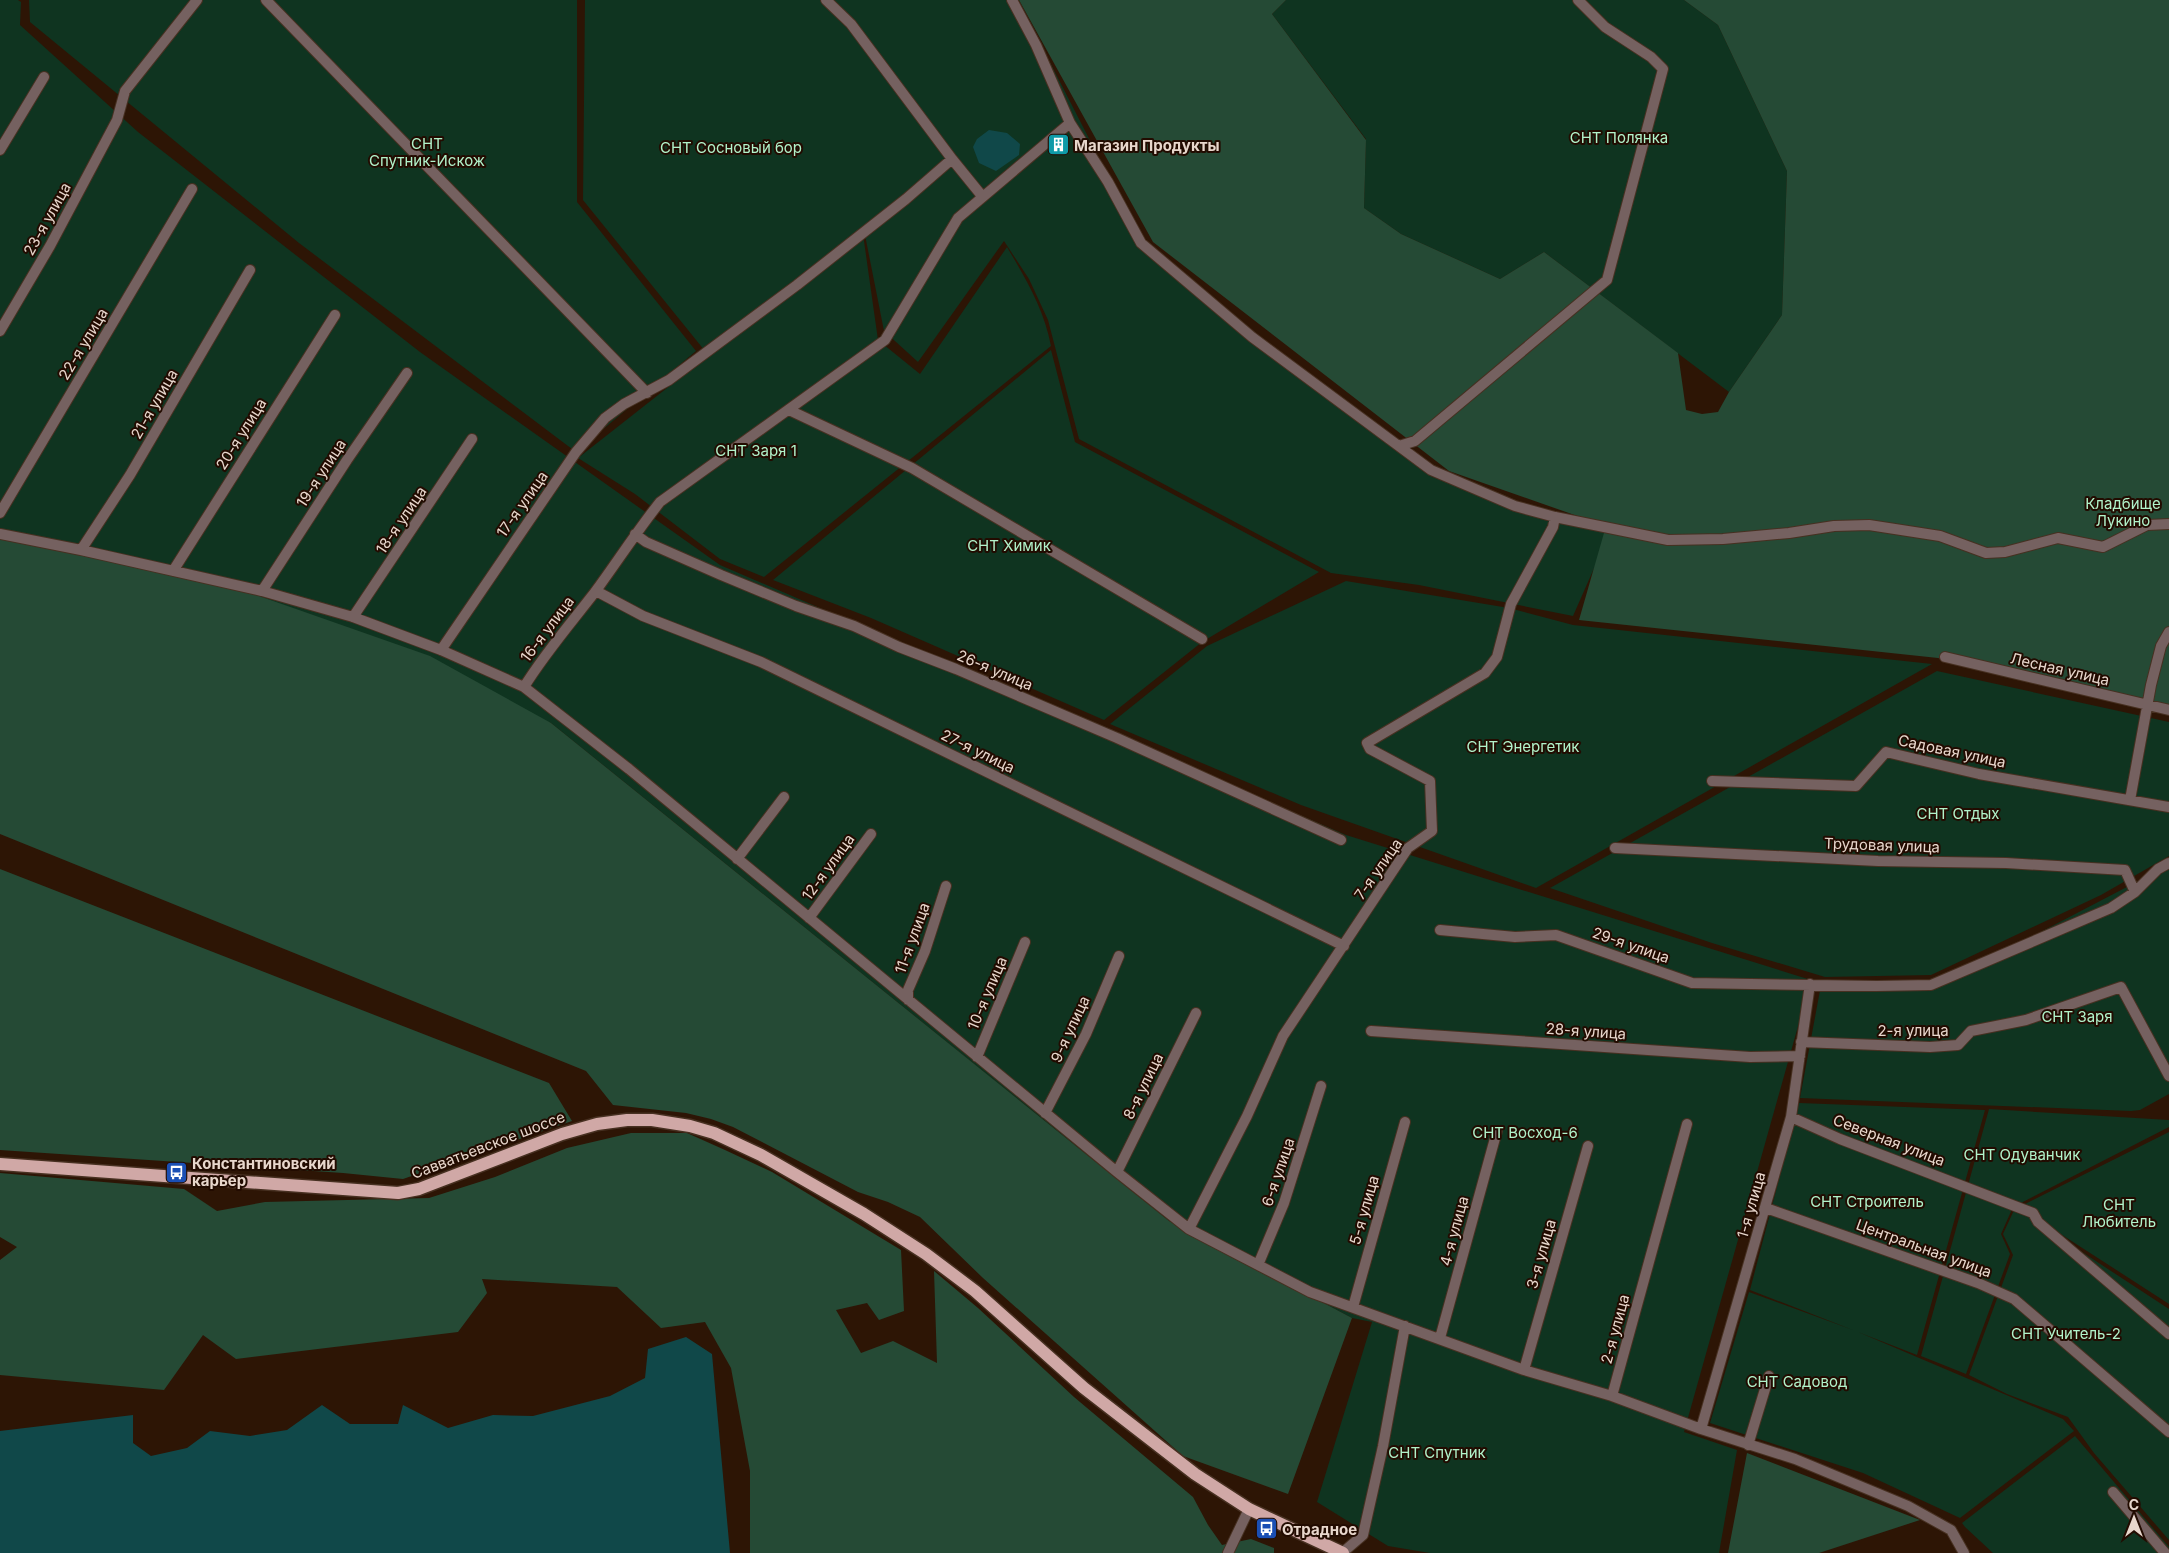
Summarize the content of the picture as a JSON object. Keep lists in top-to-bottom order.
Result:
{
  "streets": {
    "main road": ["Савватьевское шоссе"],
    "street": [
      "23-я улица",
      "22-я улица",
      "21-я улица",
      "20-я улица",
      "19-я улица",
      "17-я улица",
      "18-я улица",
      "16-я улица",
      "Лесная улица",
      "26-я улица",
      "27-я улица",
      "Садовая улица",
      "Трудовая улица",
      "12-я улица",
      "7-я улица",
      "11-я улица",
      "29-я улица",
      "10-я улица",
      "9-я улица",
      "2-я улица",
      "28-я улица",
      "8-я улица",
      "Северная улица",
      "6-я улица",
      "1-я улица",
      "5-я улица",
      "4-я улица",
      "Центральная улица",
      "3-я улица"
    ]
  },
  "crossings": [
    ["16-я улица", "26-я улица"],
    ["16-я улица", "27-я улица"],
    ["27-я улица", "7-я улица"],
    ["Трудовая улица", "29-я улица"],
    ["29-я улица", "1-я улица"],
    ["2-я улица", "1-я улица"],
    ["28-я улица", "1-я улица"],
    ["Северная улица", "1-я улица"],
    ["1-я улица", "Центральная улица"]
  ],
  "parks": [
    "СНТ Полянка",
    "СНТ Спутник-Искож",
    "СНТ Сосновый бор",
    "СНТ Заря 1",
    "Кладбище Лукино",
    "СНТ Химик",
    "СНТ Энергетик",
    "СНТ Отдых",
    "СНТ Заря",
    "СНТ Восход-6",
    "СНТ Одуванчик",
    "СНТ Строитель",
    "СНТ Любитель",
    "СНТ Учитель-2",
    "СНТ Садовод",
    "СНТ Спутник"
  ],
  "places": {
    "building": ["Магазин Продукты"],
    "bus stop": ["Константиновский карьер", "Отрадное"]
  },
  "north": "top"
}
